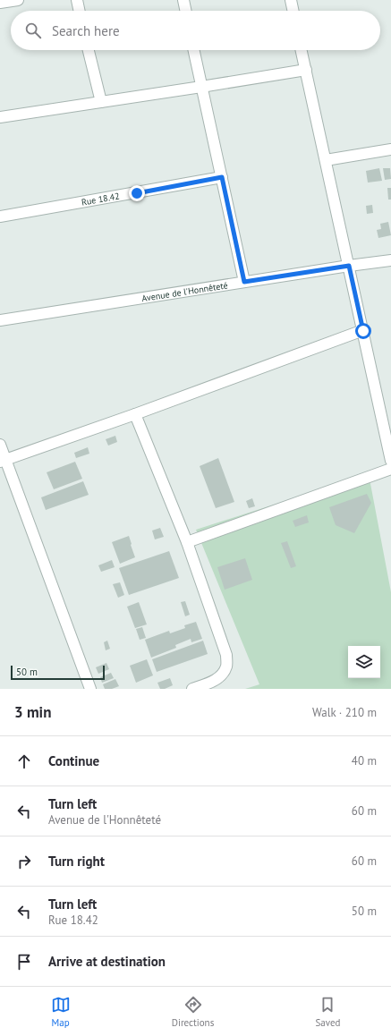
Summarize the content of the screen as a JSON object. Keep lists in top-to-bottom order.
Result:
{
  "streets": {
    "street": ["Rue 18.42", "Avenue de l'Honnêteté"]
  },
  "scale_bar": "50 m",
  "page": {
    "search": "Search here",
    "scale": "50 m",
    "heading": ["3 min", "Walk · 210 m"],
    "list": [
      ["Continue", "40 m"],
      ["Turn left", "Avenue de l'Honnêteté", "60 m"],
      ["Turn right", "60 m"],
      ["Turn left", "Rue 18.42", "50 m"],
      "Arrive at destination"
    ],
    "nav": ["Map", "Directions", "Saved"]
  }
}
